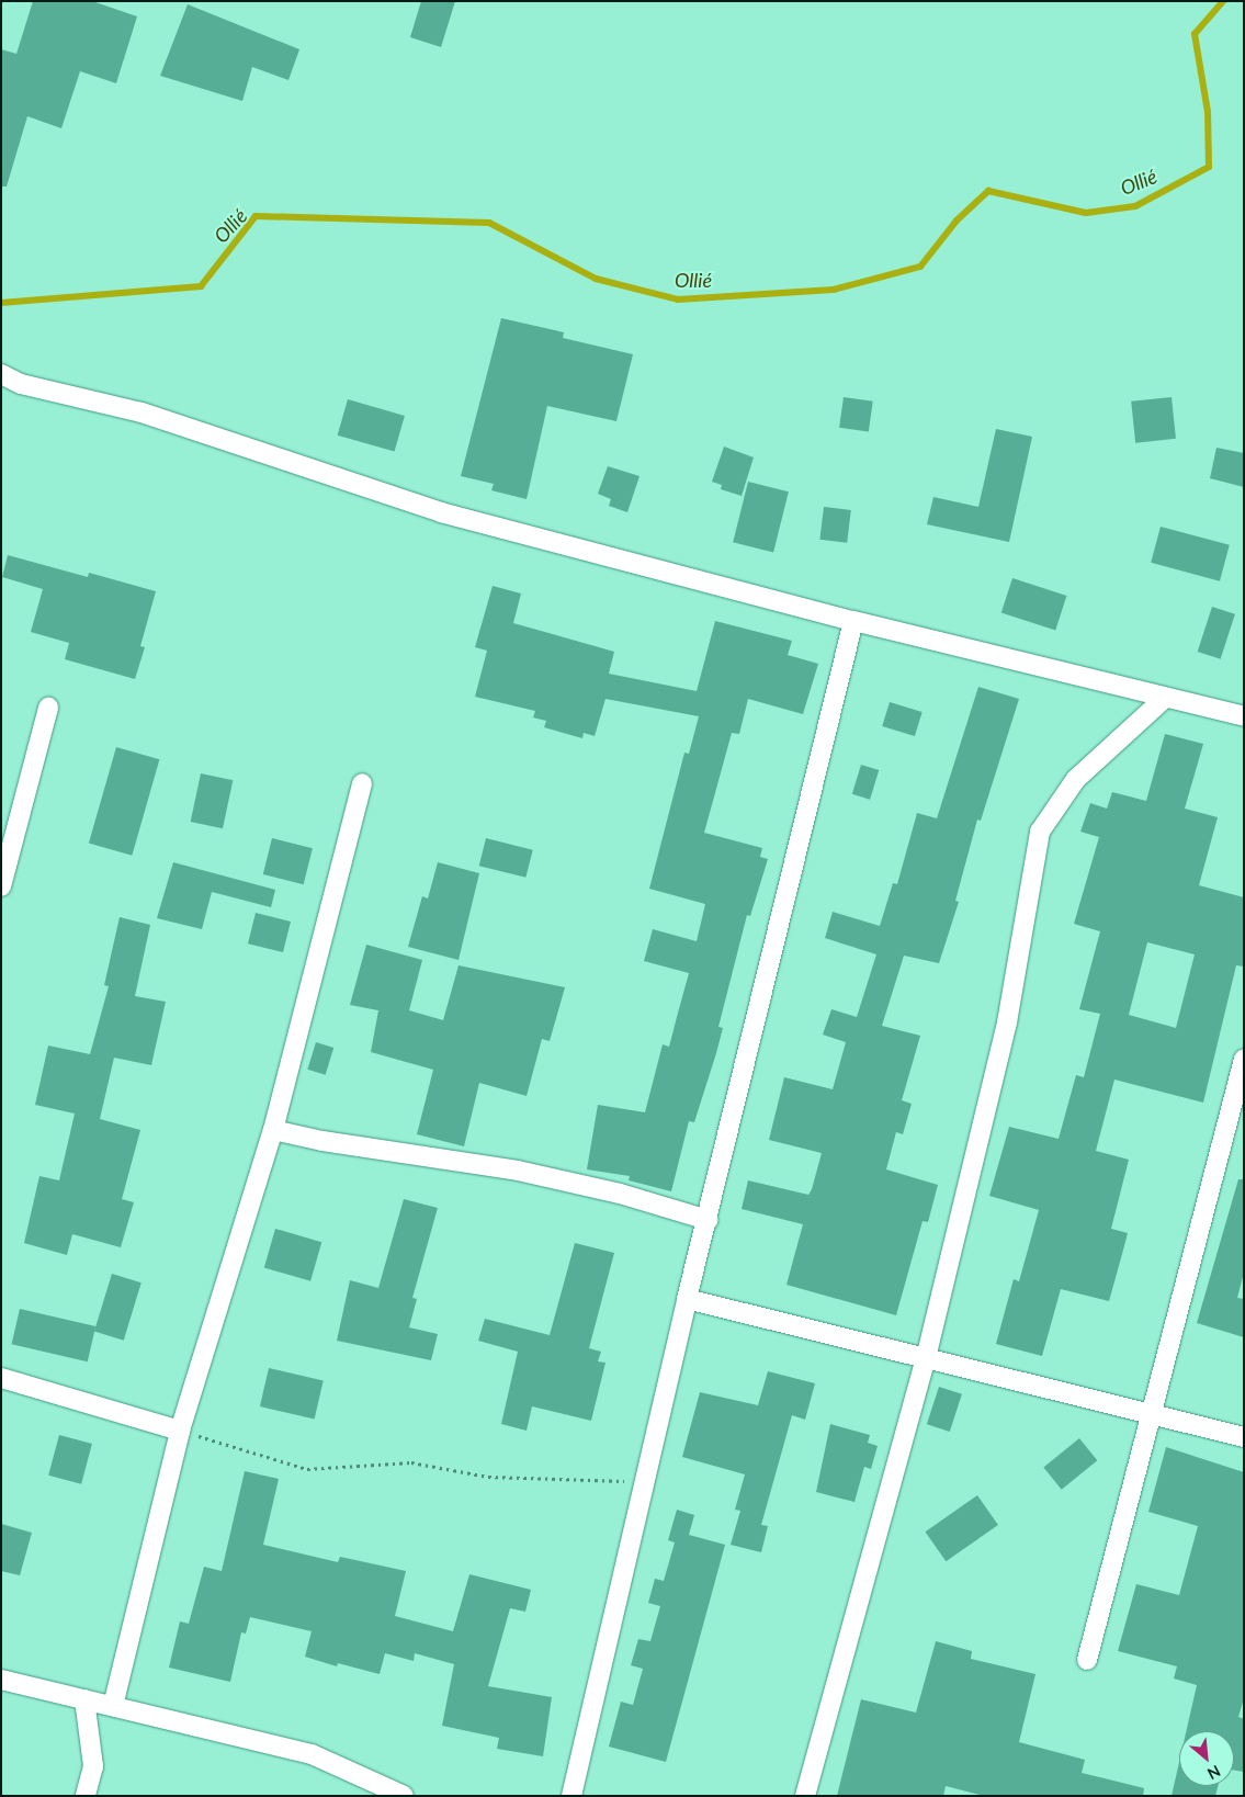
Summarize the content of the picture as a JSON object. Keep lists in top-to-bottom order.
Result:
{
  "water": ["Ollié"],
  "north": "bottom right"
}
